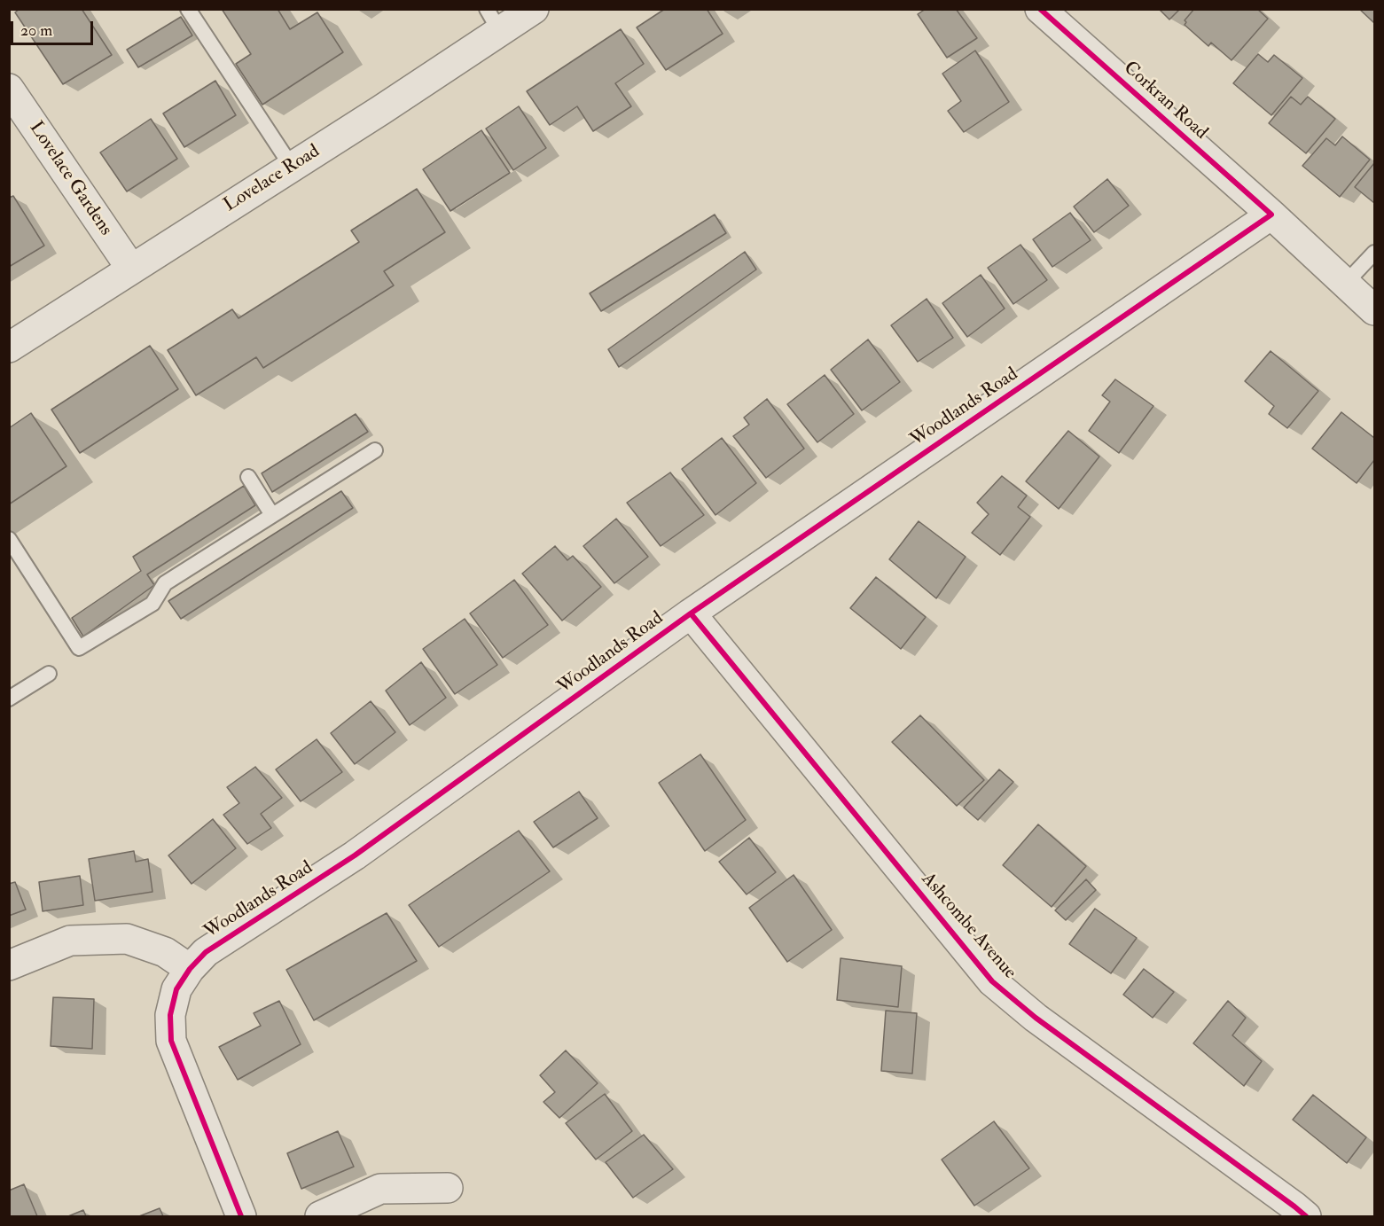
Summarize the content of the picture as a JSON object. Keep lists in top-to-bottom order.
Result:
{
  "streets": {
    "street": [
      "Corkran Road",
      "Lovelace Gardens",
      "Lovelace Road",
      "Woodlands Road",
      "Ashcombe Avenue"
    ]
  },
  "crossings": [
    ["Corkran Road", "Woodlands Road"],
    ["Lovelace Gardens", "Lovelace Road"],
    ["Woodlands Road", "Ashcombe Avenue"]
  ],
  "scale_bar": "20 m"
}
